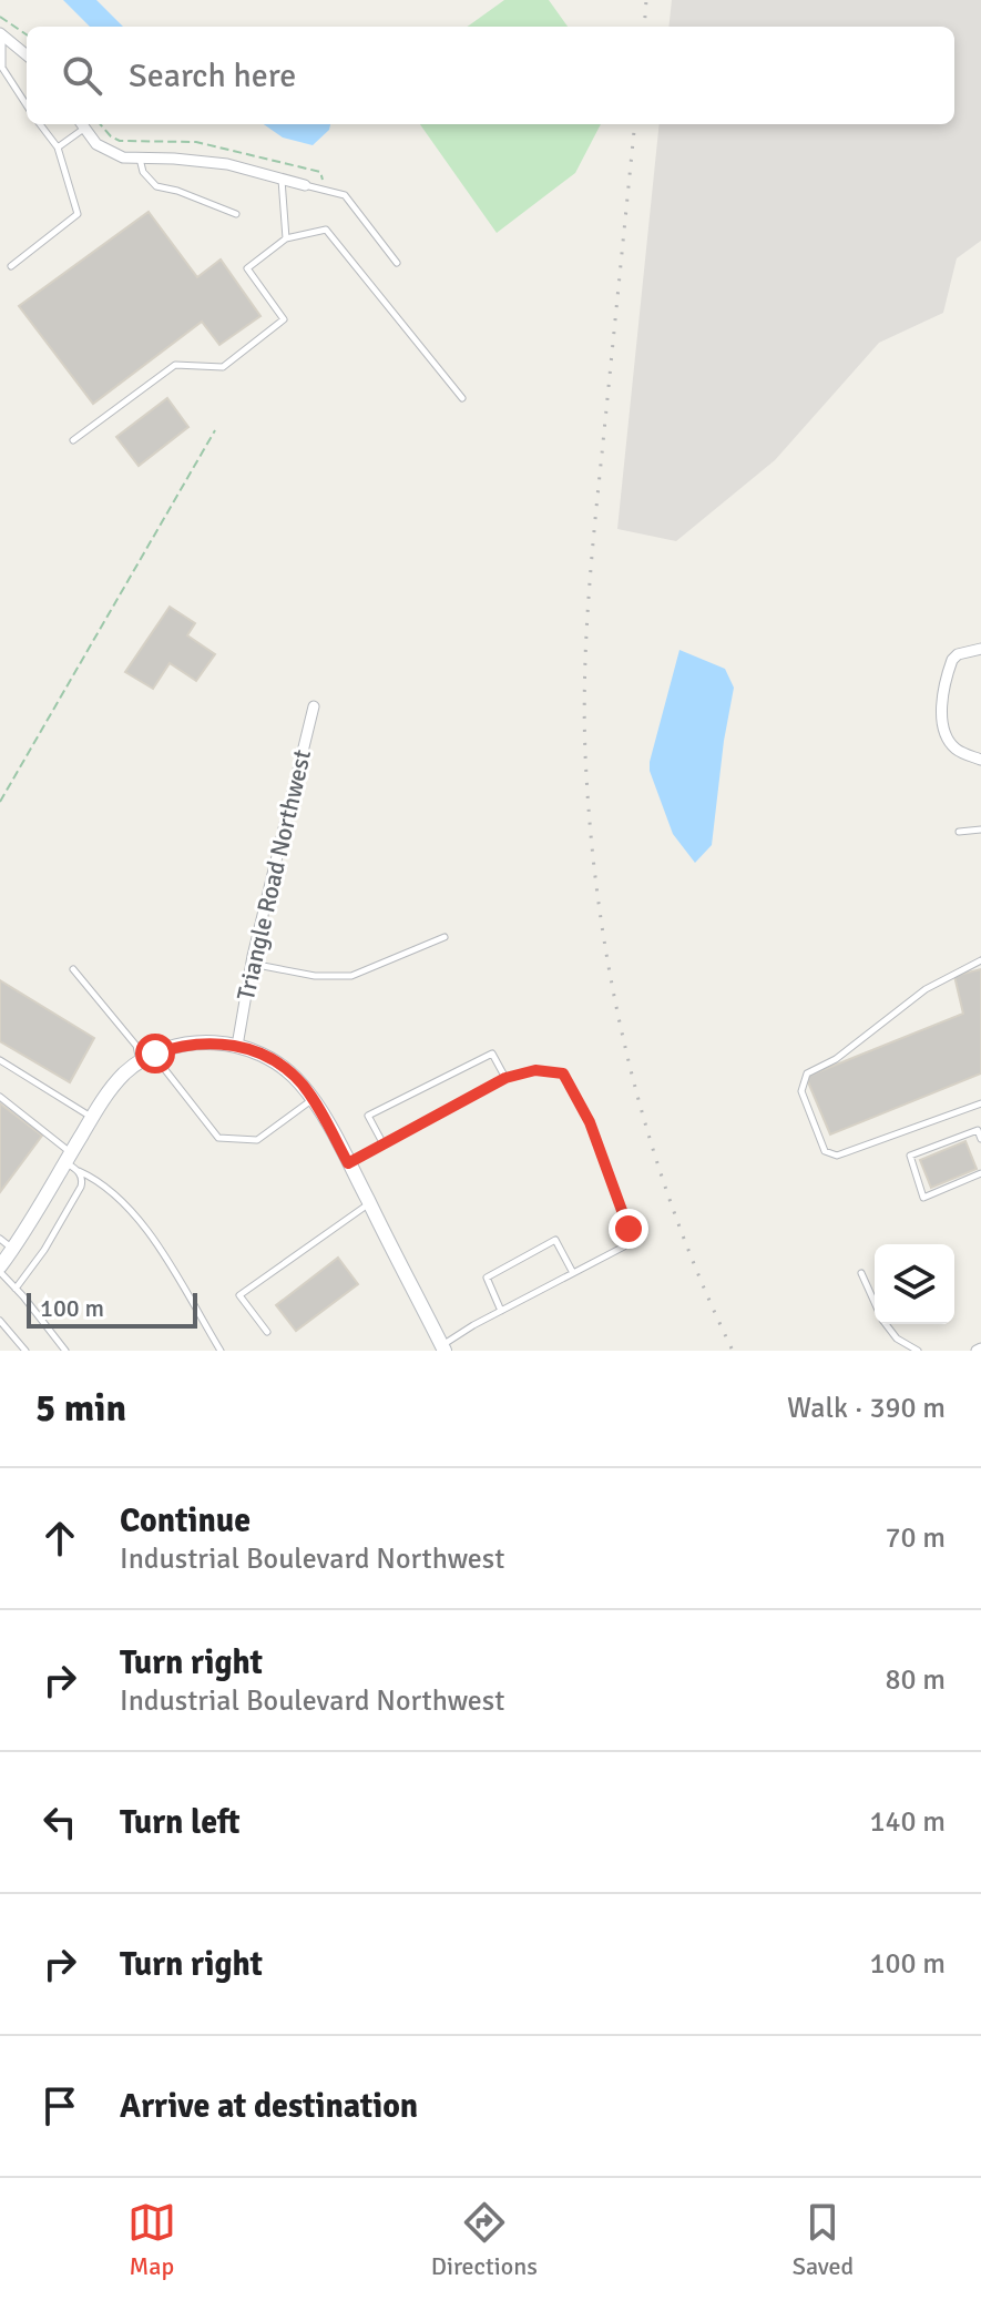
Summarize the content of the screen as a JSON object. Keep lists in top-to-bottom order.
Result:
{
  "streets": {
    "street": ["Triangle Road Northwest"]
  },
  "scale_bar": "100 m",
  "page": {
    "search": "Search here",
    "scale": "100 m",
    "heading": ["5 min", "Walk · 390 m"],
    "list": [
      ["Continue", "Industrial Boulevard Northwest", "70 m"],
      ["Turn right", "Industrial Boulevard Northwest", "80 m"],
      ["Turn left", "140 m"],
      ["Turn right", "100 m"],
      "Arrive at destination"
    ],
    "nav": ["Map", "Directions", "Saved"]
  }
}
